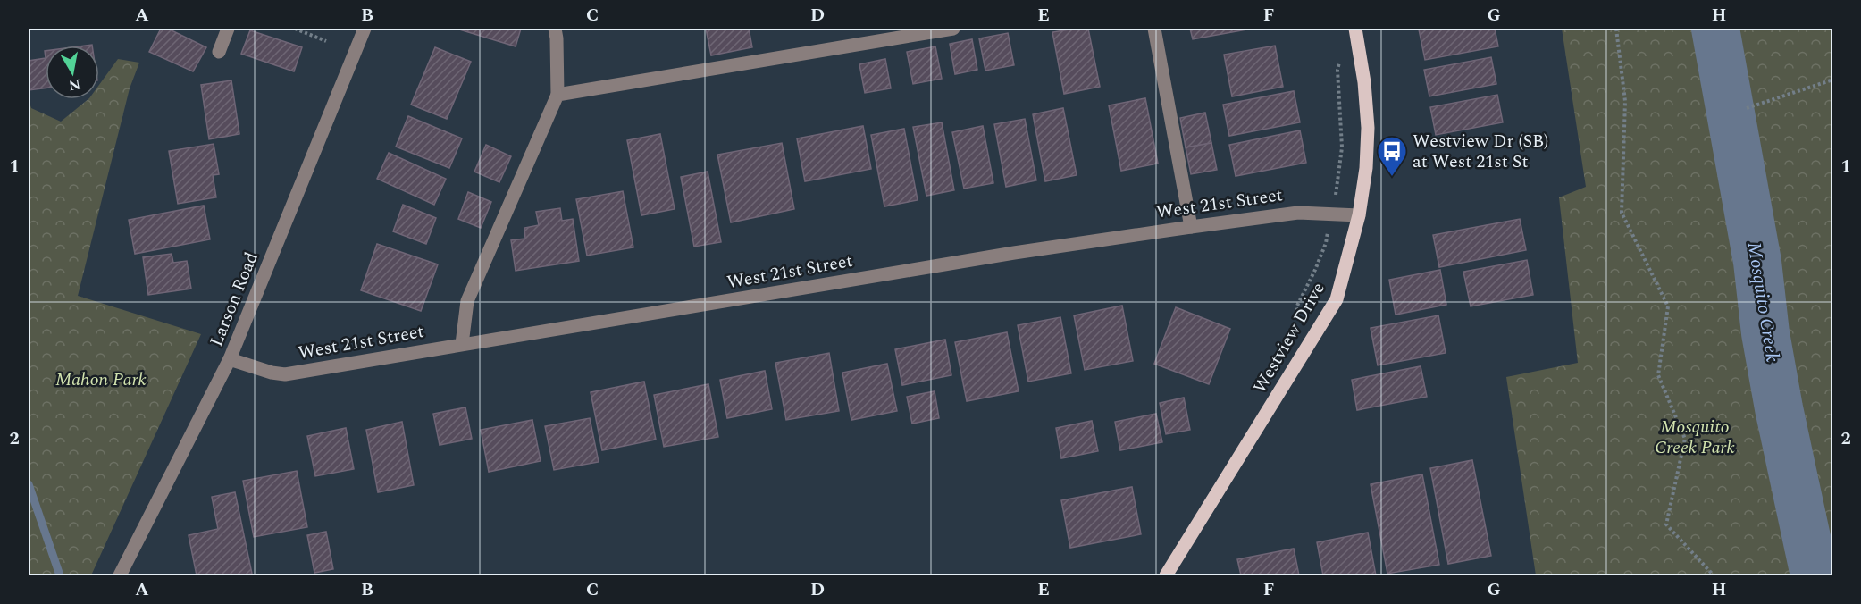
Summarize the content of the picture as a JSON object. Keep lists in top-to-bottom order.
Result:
{
  "streets": {
    "main road": ["Westview Drive"],
    "street": ["West 21st Street", "Larson Road"]
  },
  "crossings": [
    ["West 21st Street", "Larson Road"],
    ["West 21st Street", "Westview Drive"]
  ],
  "water": ["Mosquito Creek"],
  "parks": ["Mahon Park", "Mosquito Creek Park"],
  "places": {
    "bus stop": ["Westview Dr (SB) at West 21st St"]
  },
  "north": "bottom",
  "grid": {
    "columns": [
      "A",
      "B",
      "C",
      "D",
      "E",
      "F",
      "G",
      "H"
    ],
    "rows": ["1", "2"]
  }
}
